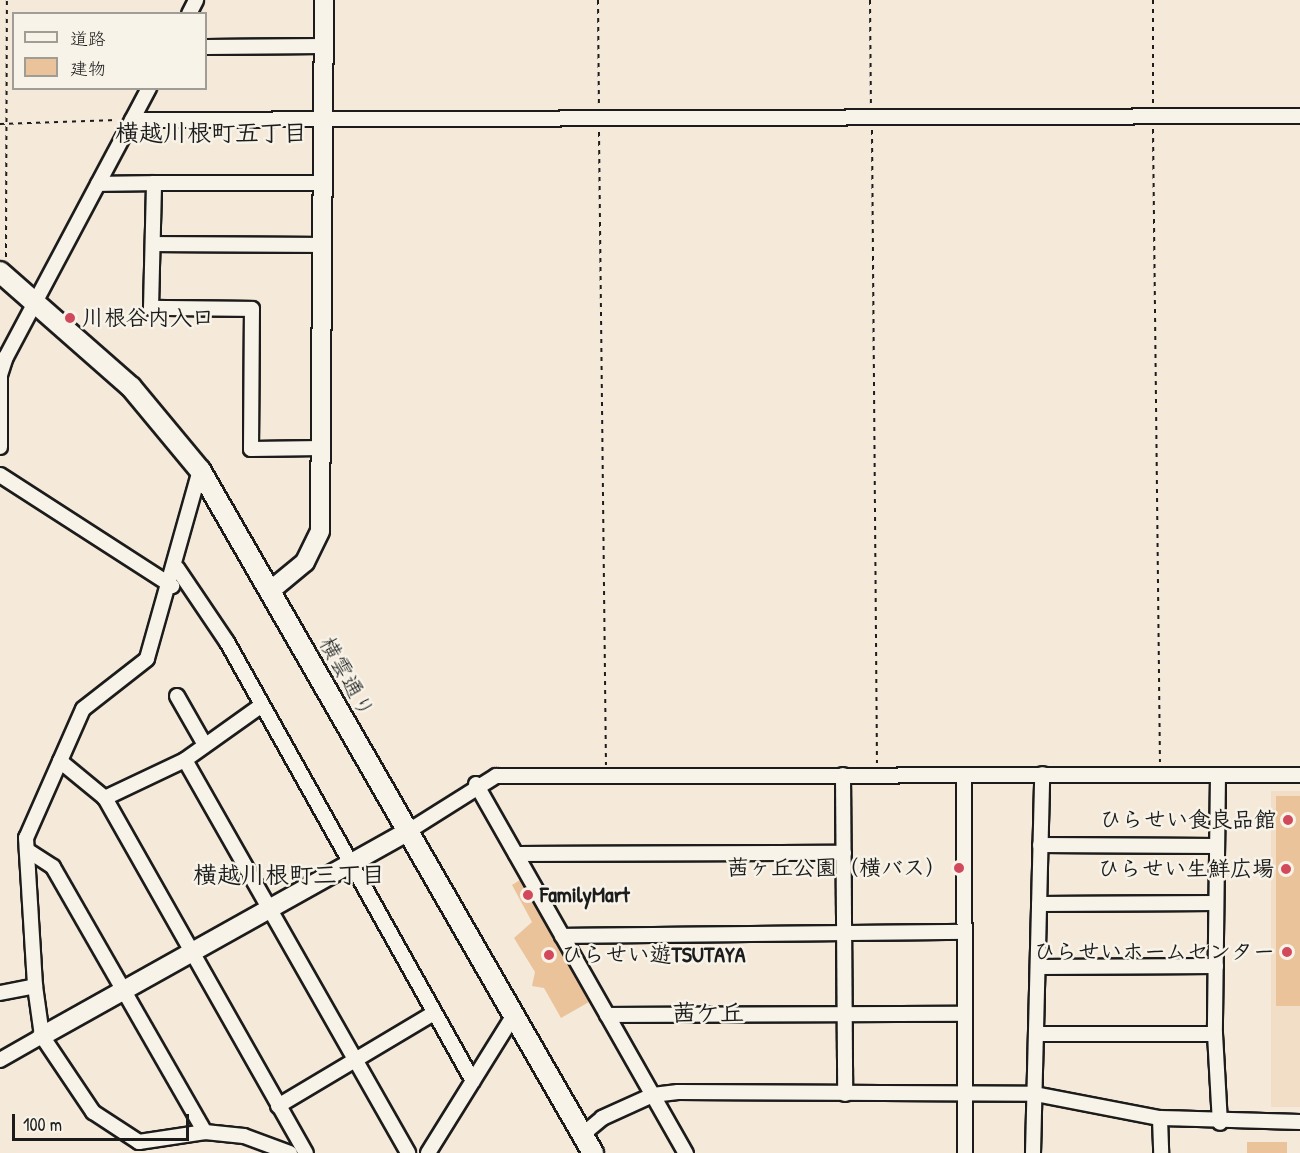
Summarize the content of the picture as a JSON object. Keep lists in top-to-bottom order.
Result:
{
  "streets": {
    "main road": ["横雲通り"]
  },
  "districts": ["横越川根町五丁目", "横越川根町三丁目", "茜ケ丘"],
  "places": [
    "川根谷内入口",
    "ひらせい食良品館",
    "茜ヶ丘公園（横バス）",
    "ひらせい生鮮広場",
    "FamilyMart",
    "ひらせいホームセンター",
    "ひらせい遊TSUTAYA"
  ],
  "legend": ["道路", "建物"],
  "scale_bar": "100 m"
}
